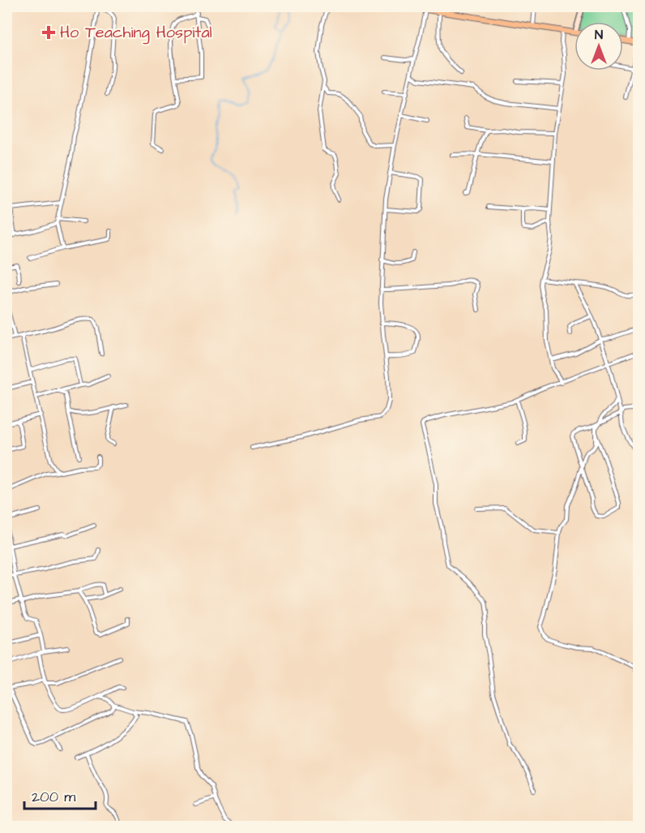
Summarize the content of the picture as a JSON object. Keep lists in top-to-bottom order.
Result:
{
  "places": {
    "health": ["Ho Teaching Hospital"]
  },
  "scale_bar": "200 m",
  "north": "top"
}
